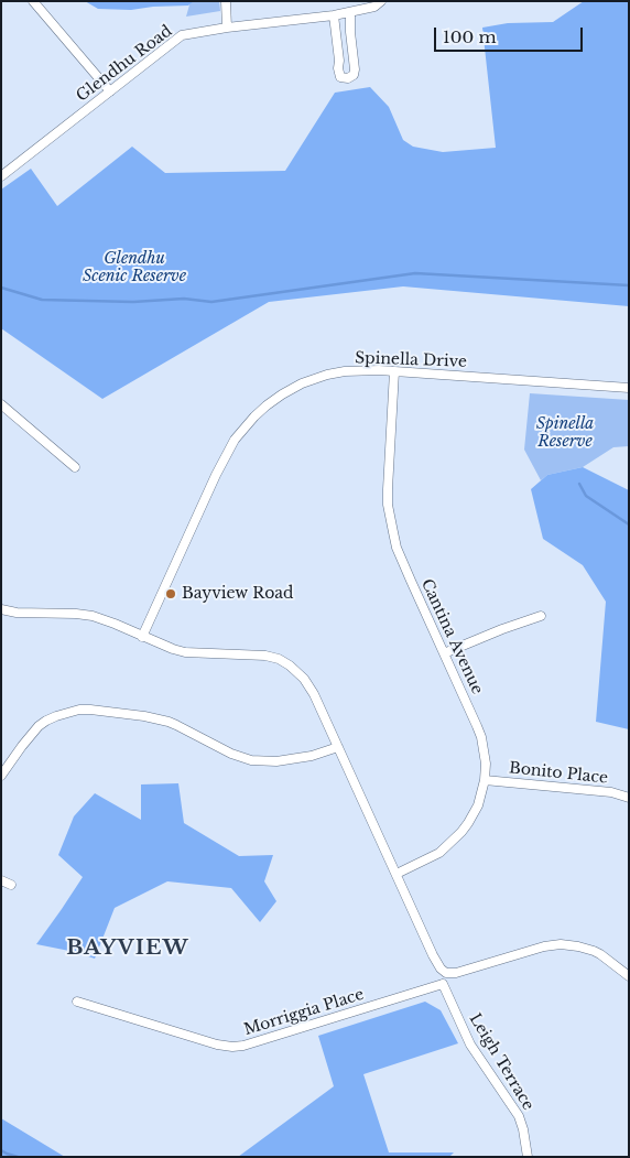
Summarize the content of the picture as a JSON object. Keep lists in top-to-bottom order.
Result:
{
  "streets": {
    "street": [
      "Glendhu Road",
      "Spinella Drive",
      "Cantina Avenue",
      "Bonito Place",
      "Morriggia Place",
      "Leigh Terrace"
    ]
  },
  "crossings": [
    ["Spinella Drive", "Cantina Avenue"],
    ["Cantina Avenue", "Bonito Place"],
    ["Morriggia Place", "Leigh Terrace"]
  ],
  "districts": ["BAYVIEW"],
  "parks": ["Glendhu Scenic Reserve", "Spinella Reserve"],
  "places": ["Bayview Road"],
  "scale_bar": "100 m"
}
